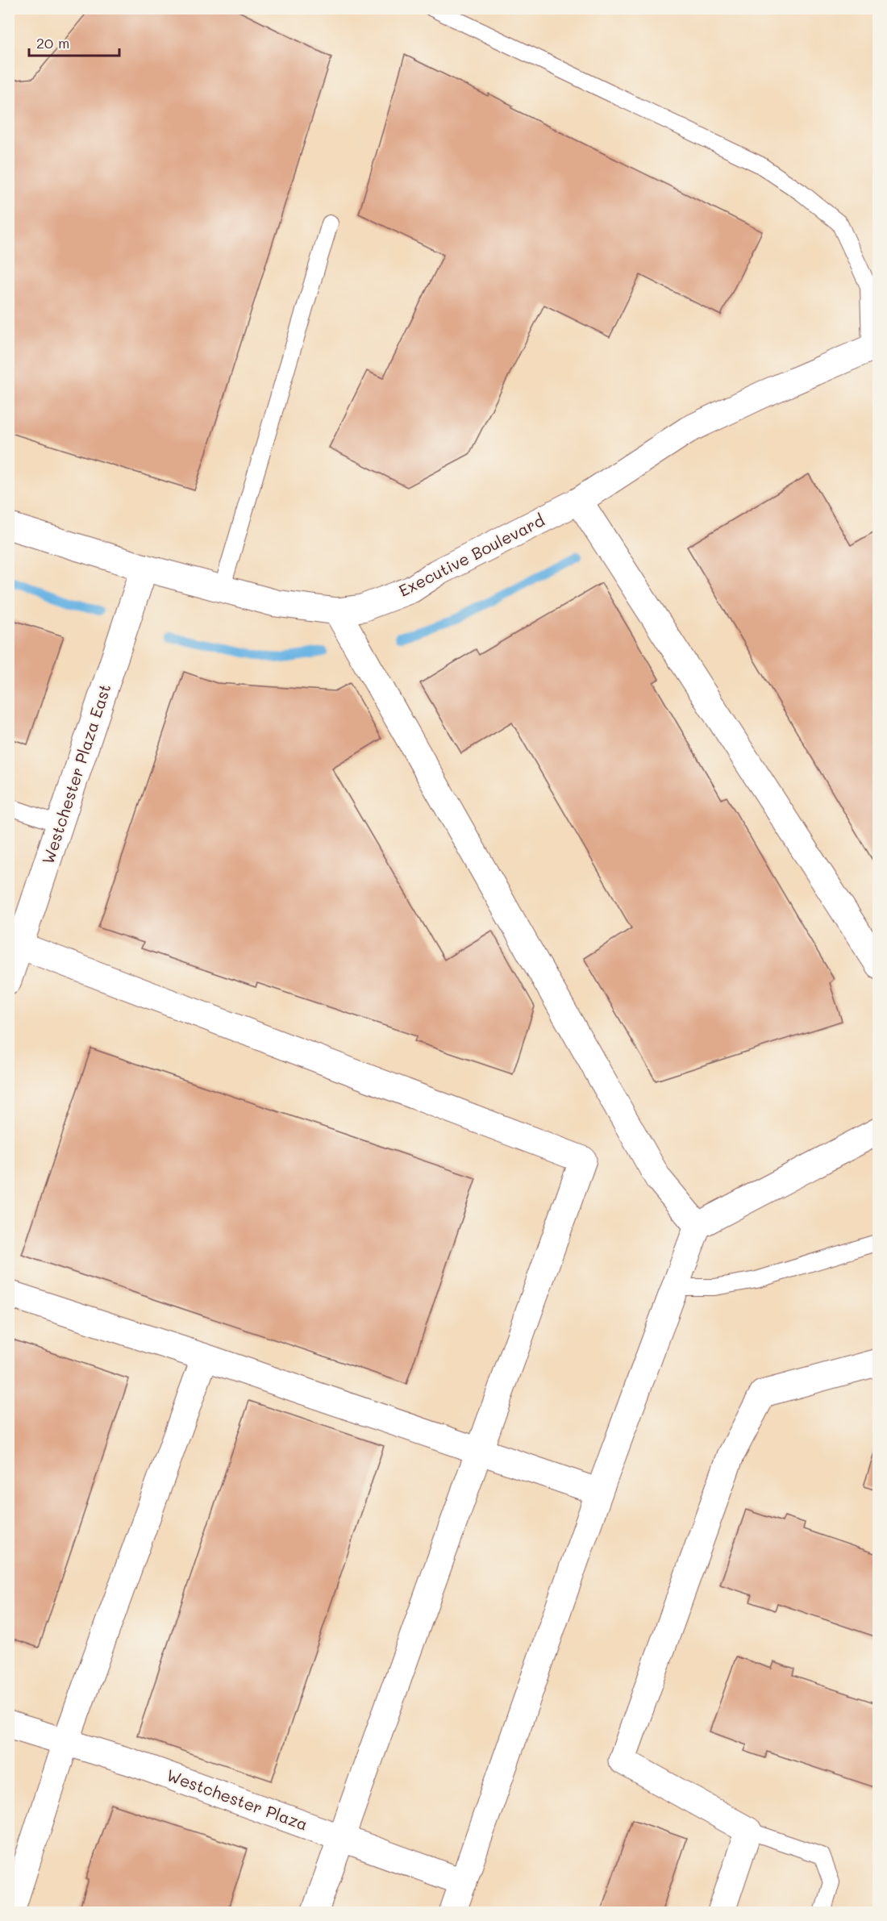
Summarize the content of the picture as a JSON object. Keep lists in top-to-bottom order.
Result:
{
  "streets": {
    "street": ["Executive Boulevard", "Westchester Plaza East", "Westchester Plaza"]
  },
  "crossings": [
    ["Executive Boulevard", "Westchester Plaza East"]
  ],
  "scale_bar": "20 m"
}
